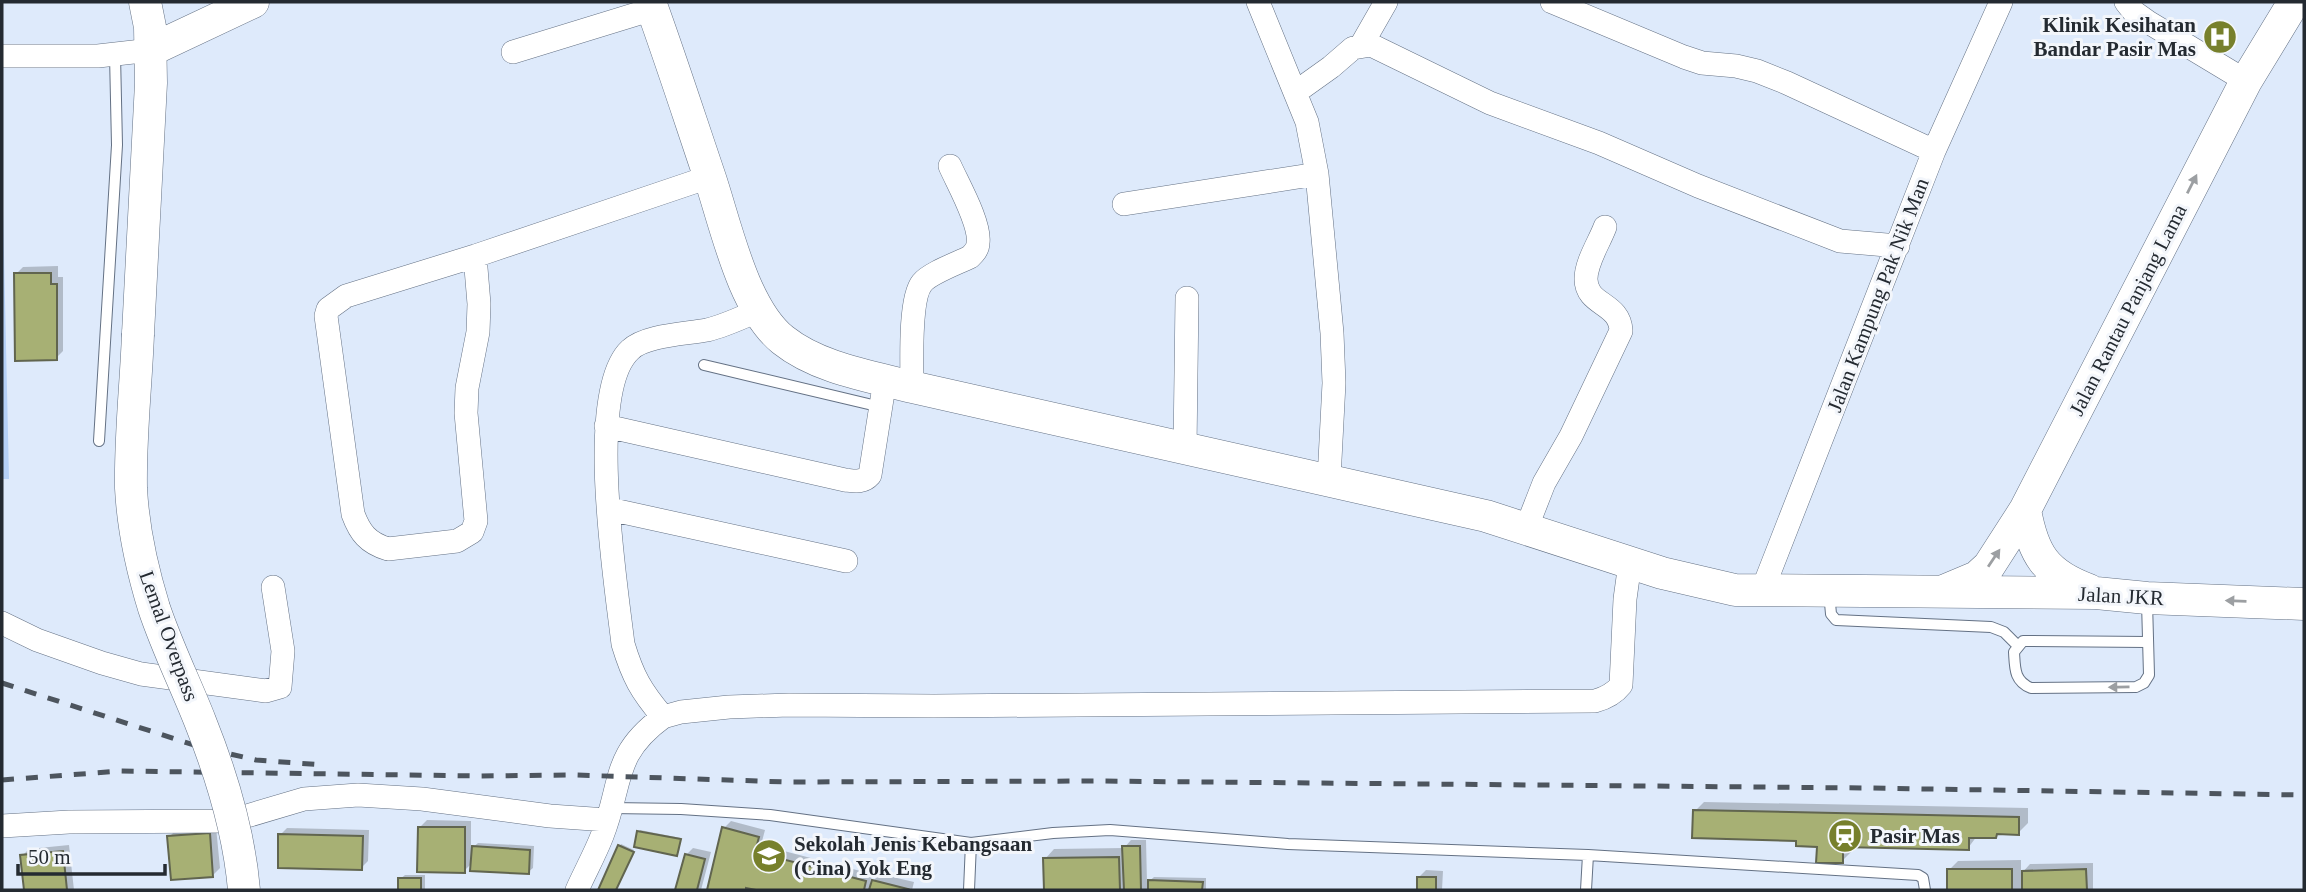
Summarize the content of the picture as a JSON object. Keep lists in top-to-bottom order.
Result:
{
  "streets": {
    "street": [
      "Jalan Kampung Pak Nik Man",
      "Jalan Rantau Panjang Lama",
      "Jalan JKR",
      "Lemal Overpass"
    ]
  },
  "crossings": [
    ["Jalan Kampung Pak Nik Man", "Jalan JKR"],
    ["Jalan Rantau Panjang Lama", "Jalan JKR"]
  ],
  "one_way": ["Jalan Rantau Panjang Lama"],
  "places": {
    "hospital": ["Klinik Kesihatan Bandar Pasir Mas"],
    "station": ["Pasir Mas"],
    "school or university": ["Sekolah Jenis Kebangsaan (Cina) Yok Eng"]
  },
  "scale_bar": "50 m"
}
